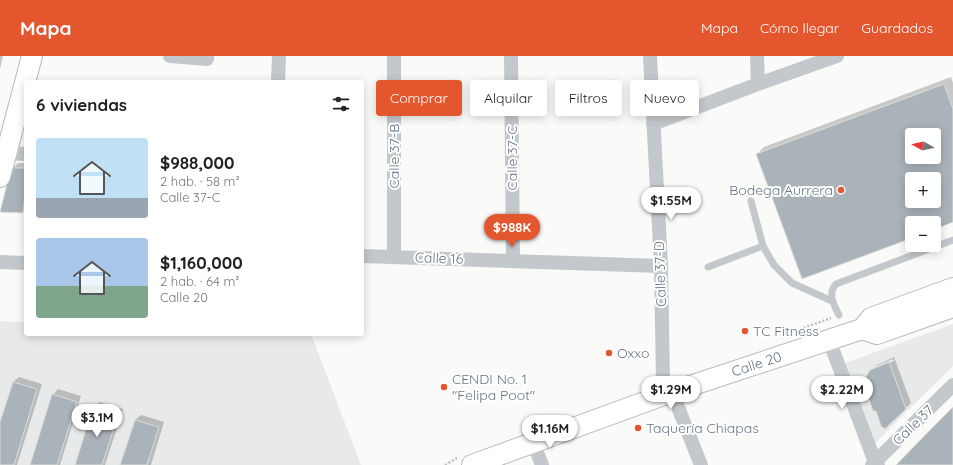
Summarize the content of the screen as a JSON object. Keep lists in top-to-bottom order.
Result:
{
  "streets": {
    "street": [
      "Calle 37-B",
      "Calle 37-C",
      "Calle 16",
      "Calle 37-D",
      "Calle 20",
      "Calle 37"
    ]
  },
  "crossings": [
    ["Calle 37-B", "Calle 16"],
    ["Calle 37-C", "Calle 16"],
    ["Calle 16", "Calle 37-D"],
    ["Calle 37-D", "Calle 20"]
  ],
  "places": [
    "Bodega Aurrera",
    "TC Fitness",
    "Oxxo",
    "CENDI No. 1 \"Felipa Poot\"",
    "Taquería Chiapas"
  ],
  "north": "left",
  "page": {
    "header": "Mapa",
    "nav": ["Mapa", "Cómo llegar", "Guardados"],
    "chip": [
      "Comprar",
      "Alquilar",
      "Filtros",
      "Nuevo"
    ],
    "heading": "6 viviendas",
    "map_buttons": ["+", "−"],
    "list": [
      {
        "name": "$988,000",
        "note": "2 hab. · 58 m² · Calle 37-C"
      },
      {
        "name": "$1,160,000",
        "note": "2 hab. · 64 m² · Calle 20"
      }
    ],
    "price": [
      "$1.55M",
      "$988K",
      "$1.29M",
      "$2.22M",
      "$3.1M",
      "$1.16M"
    ]
  }
}
